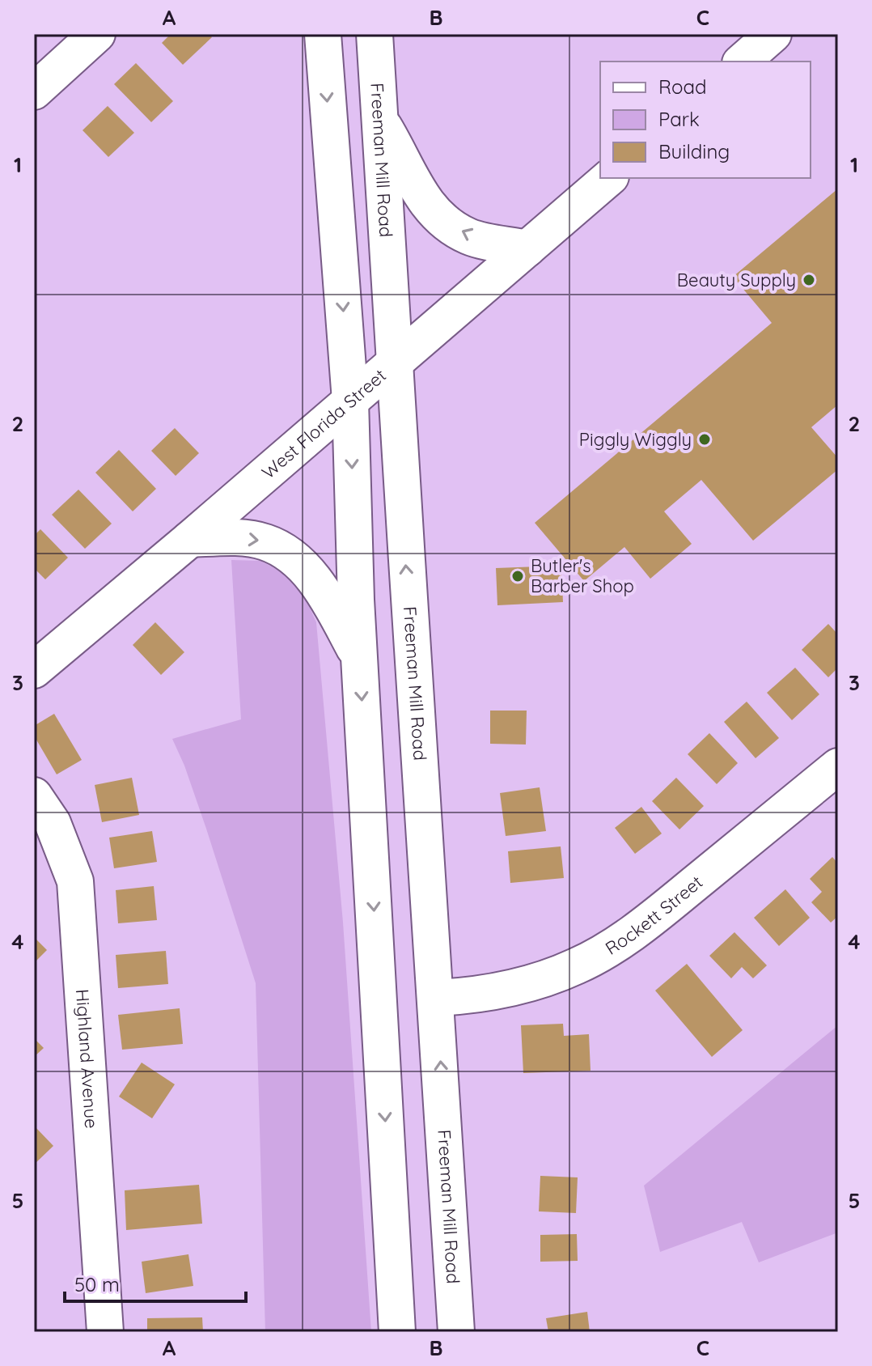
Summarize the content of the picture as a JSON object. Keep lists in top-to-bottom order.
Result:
{
  "streets": {
    "main road": [
      "Freeman Mill Road",
      "West Florida Street",
      "Rockett Street",
      "Highland Avenue"
    ]
  },
  "crossings": [
    ["Freeman Mill Road", "West Florida Street"],
    ["Freeman Mill Road", "Rockett Street"]
  ],
  "places": ["Beauty Supply", "Piggly Wiggly", "Butler's Barber Shop"],
  "legend": ["Road", "Park", "Building"],
  "scale_bar": "50 m",
  "grid": {
    "columns": ["A", "B", "C"],
    "rows": [
      "1",
      "2",
      "3",
      "4",
      "5"
    ]
  }
}
